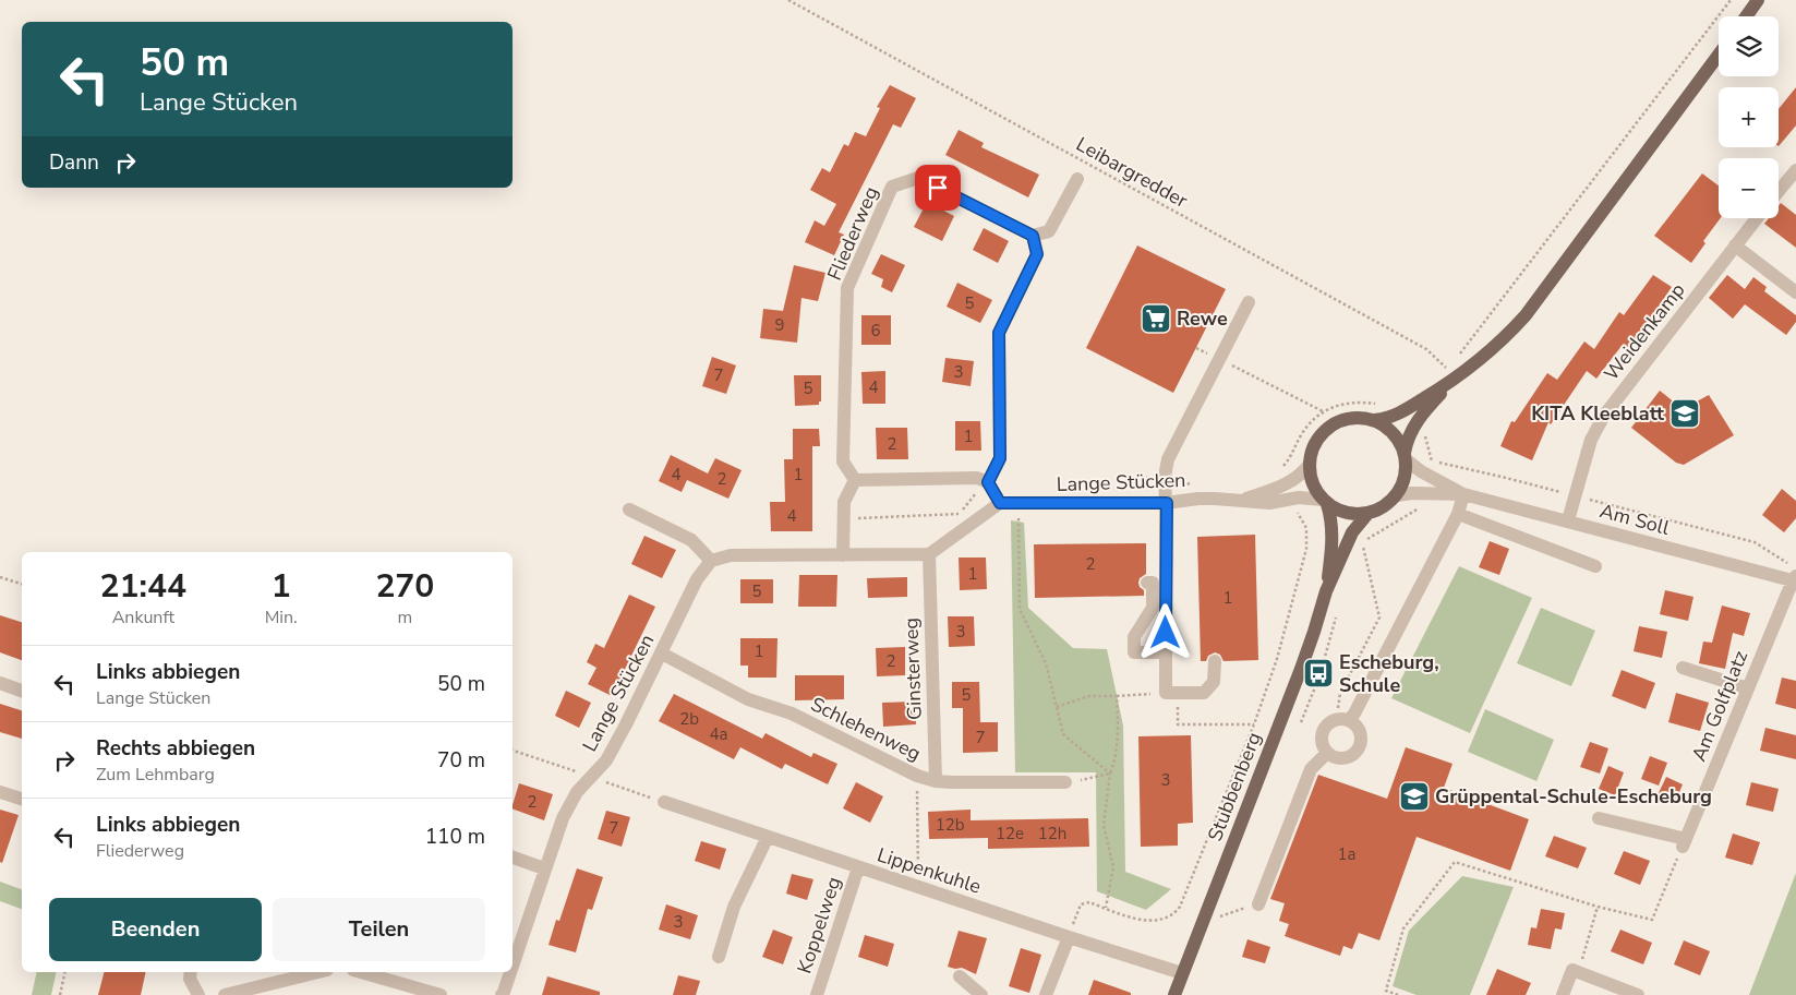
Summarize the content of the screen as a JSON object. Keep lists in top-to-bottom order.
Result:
{
  "streets": {
    "main road": ["Stubbenberg"],
    "street": [
      "Fliederweg",
      "Weidenkamp",
      "Lange Stücken",
      "Am Soll",
      "Ginsterweg",
      "Am Golfplatz",
      "Schlehenweg",
      "Lippenkuhle",
      "Koppelweg"
    ],
    "path": ["Leibargredder"]
  },
  "crossings": [
    ["Fliederweg", "Lange Stücken"],
    ["Weidenkamp", "Am Soll"],
    ["Lange Stücken", "Am Soll"],
    ["Lange Stücken", "Schlehenweg"],
    ["Lange Stücken", "Stubbenberg"],
    ["Am Soll", "Am Golfplatz"],
    ["Am Soll", "Stubbenberg"],
    ["Ginsterweg", "Schlehenweg"],
    ["Stubbenberg", "Lippenkuhle"],
    ["Lippenkuhle", "Koppelweg"]
  ],
  "places": {
    "supermarket": ["Rewe"],
    "school or university": ["KITA Kleeblatt", "Grüppental-Schule-Escheburg"],
    "bus stop": ["Escheburg, Schule"]
  },
  "house_numbers": [
    "5",
    "9",
    "6",
    "3",
    "7",
    "4",
    "5",
    "1",
    "2",
    "4",
    "1",
    "2",
    "4",
    "2",
    "1",
    "5",
    "1",
    "3",
    "1",
    "2",
    "5",
    "2b",
    "4a",
    "7",
    "3",
    "2",
    "12b",
    "7",
    "12e",
    "12h",
    "1a",
    "3"
  ],
  "page": {
    "map_buttons": ["+", "−"],
    "turn": ["50 m", "Lange Stücken"],
    "then": "Dann",
    "eta": [
      "21:44",
      "Ankunft",
      "1",
      "Min.",
      "270",
      "m"
    ],
    "list": [
      {
        "name": "Links abbiegen",
        "note": "Lange Stücken",
        "value": "50 m"
      },
      {
        "name": "Rechts abbiegen",
        "note": "Zum Lehmbarg",
        "value": "70 m"
      },
      {
        "name": "Links abbiegen",
        "note": "Fliederweg",
        "value": "110 m"
      }
    ],
    "buttons": ["Beenden", "Teilen"]
  }
}
